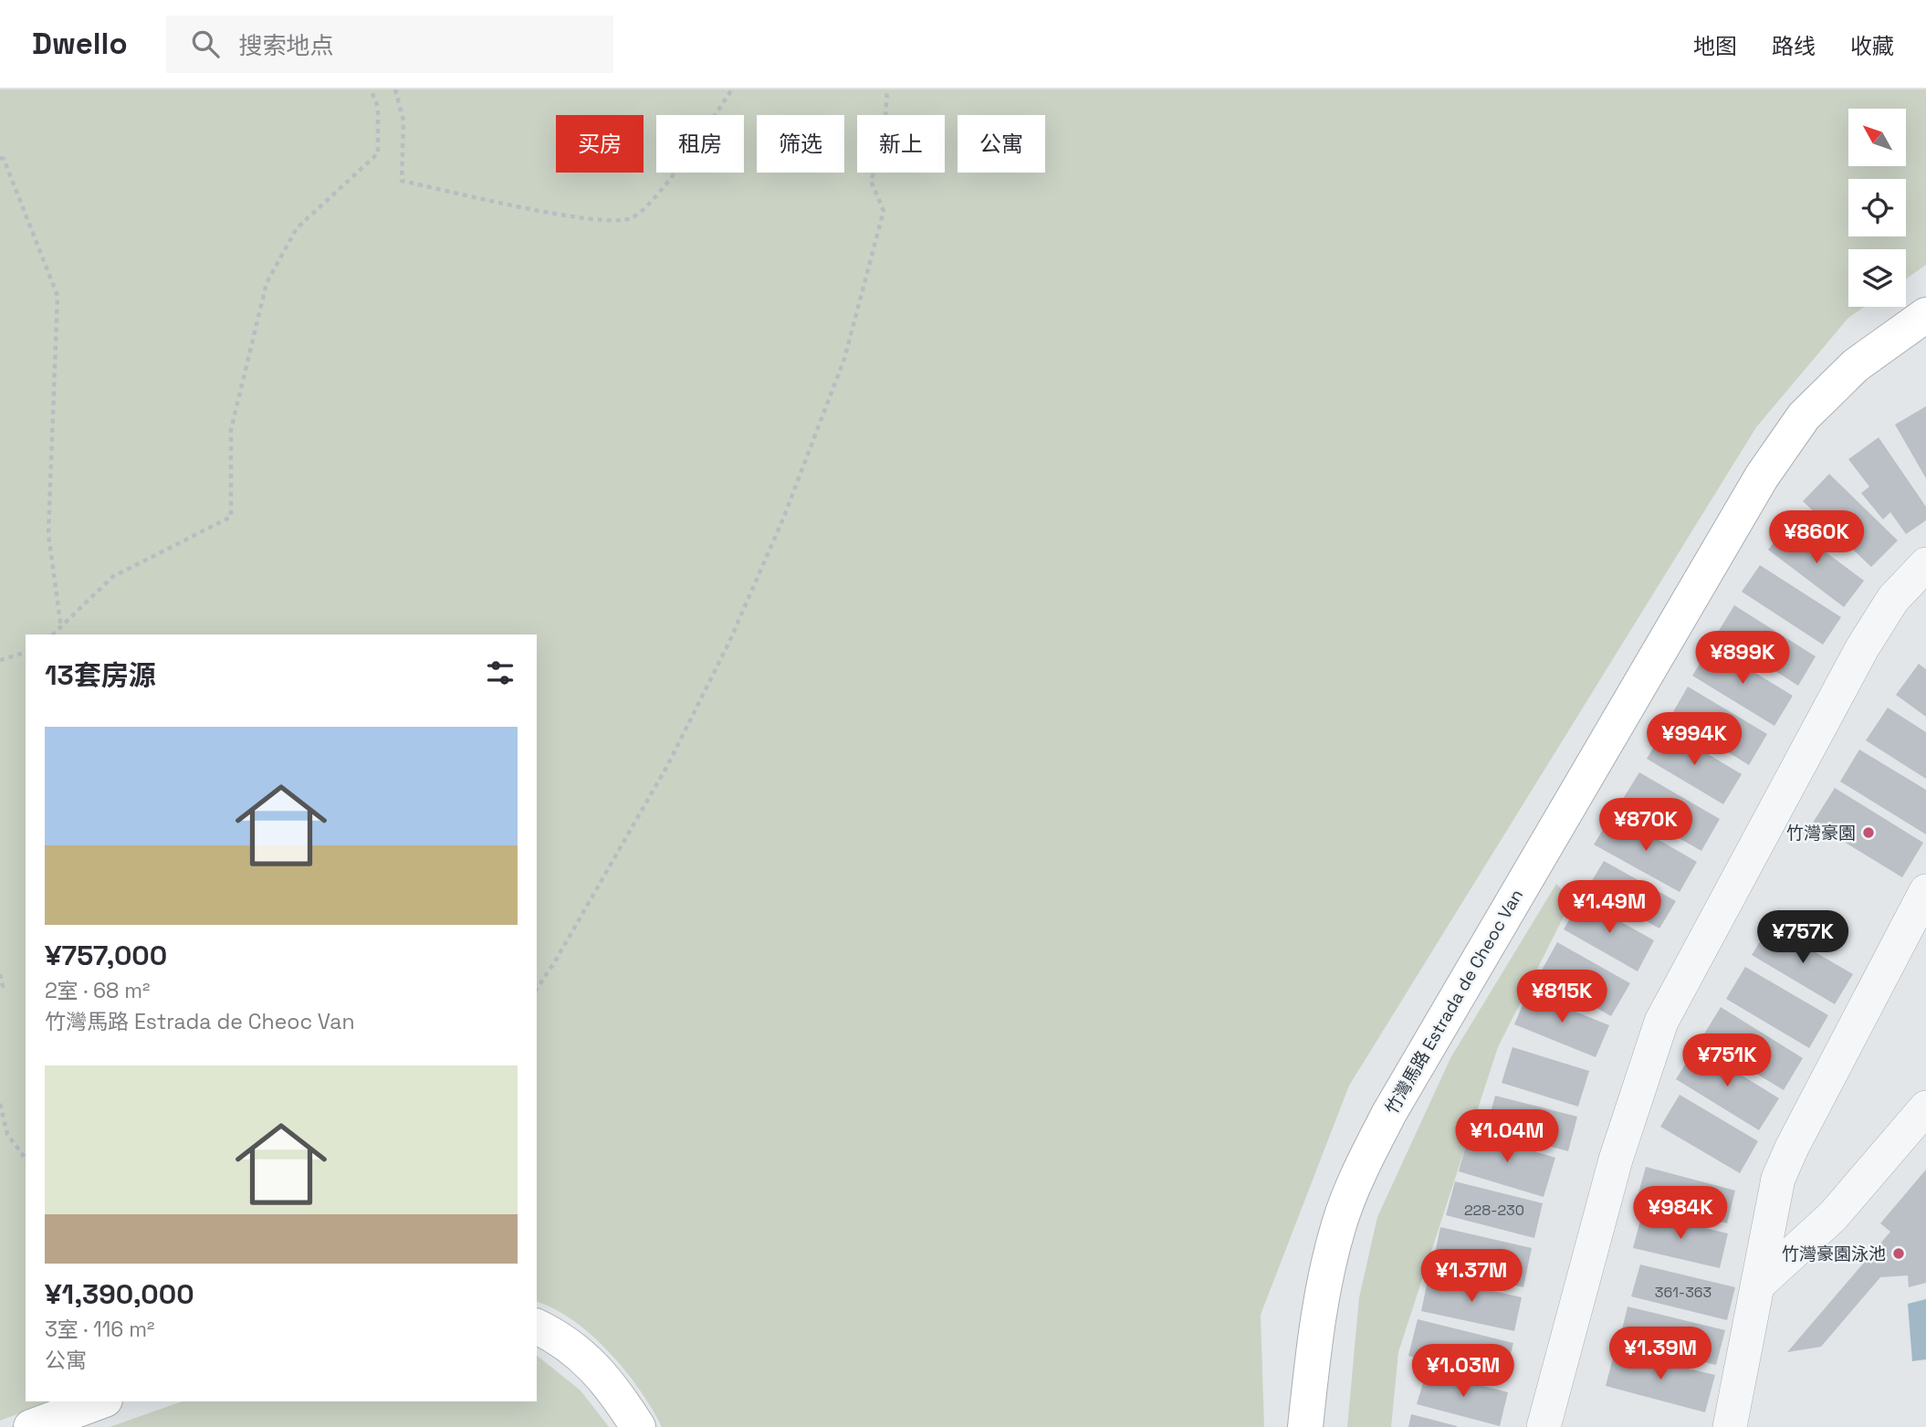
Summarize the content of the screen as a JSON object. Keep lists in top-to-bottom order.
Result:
{
  "streets": {
    "main road": ["竹灣馬路 Estrada de Cheoc Van"]
  },
  "places": ["竹灣豪園", "竹灣豪園泳池"],
  "house_numbers": ["228-230", "361-363"],
  "north": "top left",
  "page": {
    "header": "Dwello",
    "search": "搜索地点",
    "nav": ["地图", "路线", "收藏"],
    "chip": [
      "买房",
      "租房",
      "筛选",
      "新上",
      "公寓"
    ],
    "price": [
      "¥860K",
      "¥899K",
      "¥994K",
      "¥870K",
      "¥1.49M",
      "¥757K",
      "¥815K",
      "¥751K",
      "¥1.04M",
      "¥984K",
      "¥1.37M",
      "¥1.39M",
      "¥1.03M"
    ],
    "heading": "13套房源",
    "list": [
      {
        "name": "¥757,000",
        "note": "2室 · 68 m² · 竹灣馬路 Estrada de Cheoc Van"
      },
      {
        "name": "¥1,390,000",
        "note": "3室 · 116 m² · 公寓"
      }
    ]
  }
}
